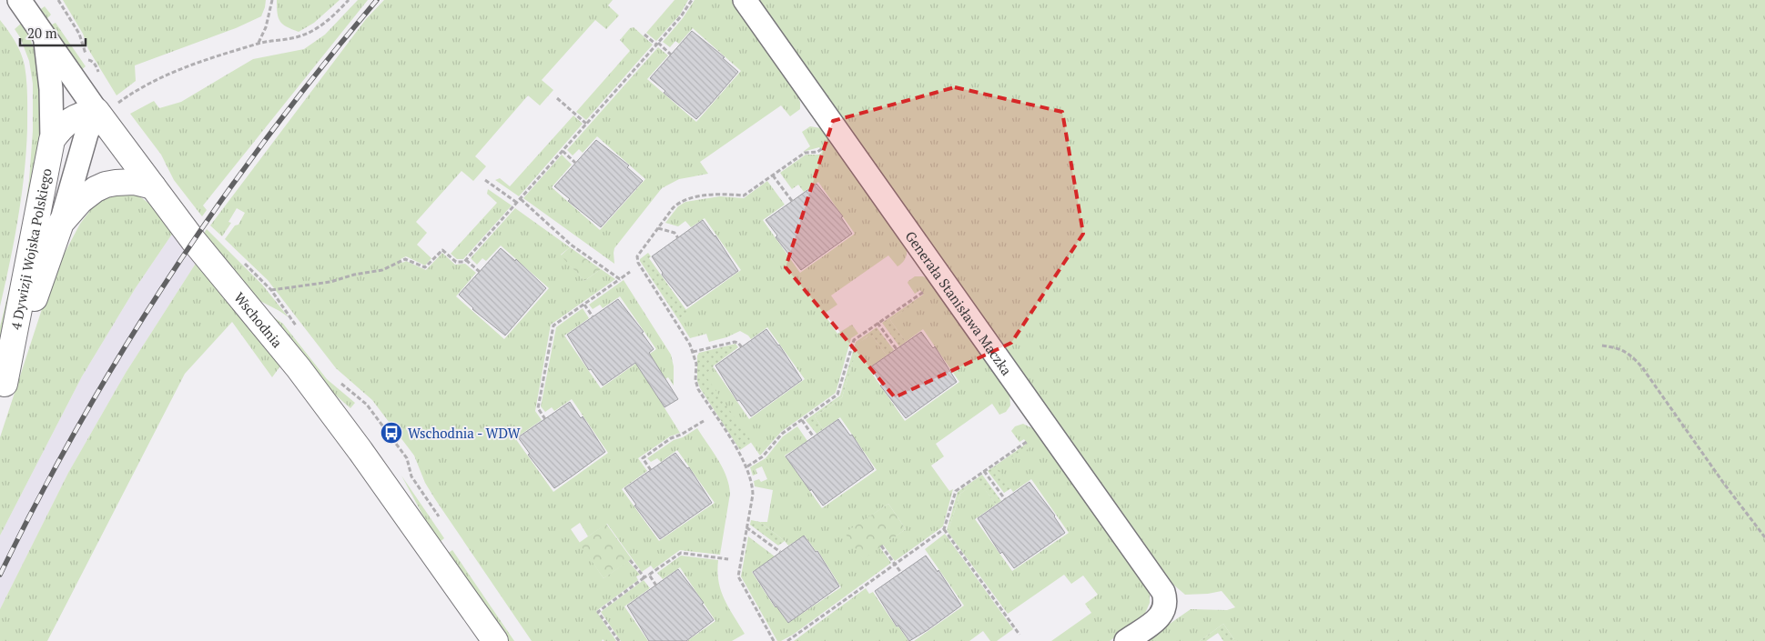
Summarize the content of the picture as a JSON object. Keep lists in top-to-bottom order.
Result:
{
  "streets": {
    "street": ["4 Dywizji Wojska Polskiego", "Generała Stanisława Maczka", "Wschodnia"]
  },
  "crossings": [
    ["4 Dywizji Wojska Polskiego", "Wschodnia"]
  ],
  "places": {
    "bus stop": ["Wschodnia - WDW"]
  },
  "scale_bar": "20 m"
}
